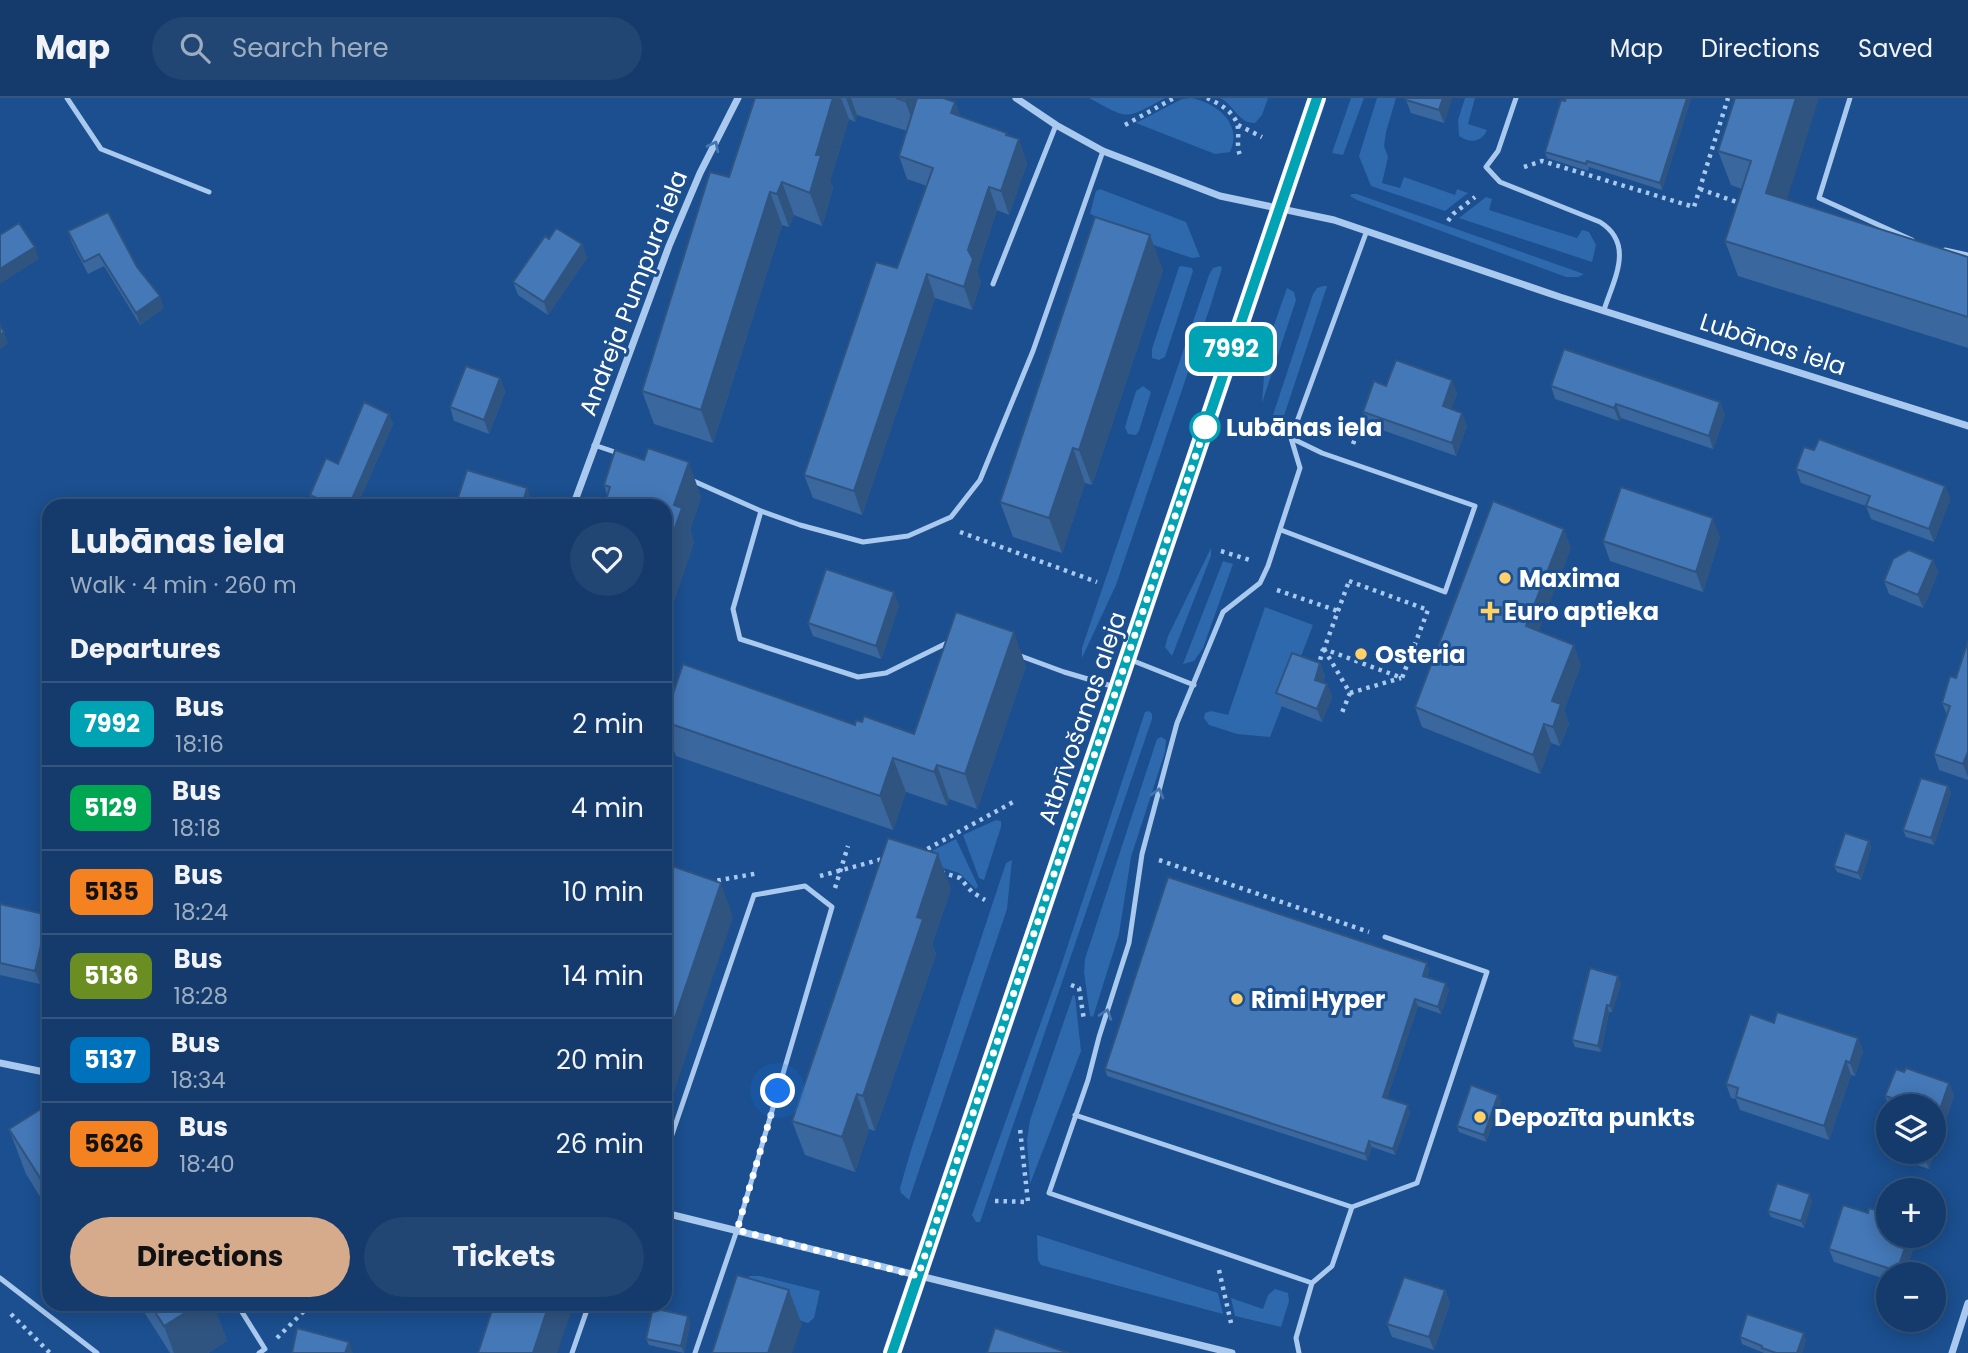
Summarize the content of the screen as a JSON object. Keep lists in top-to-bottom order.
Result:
{
  "streets": {
    "main road": ["Atbrīvošanas aleja"],
    "street": ["Andreja Pumpura iela", "Lubānas iela"]
  },
  "crossings": [
    ["Lubānas iela", "Atbrīvošanas aleja"]
  ],
  "one_way": ["Andreja Pumpura iela"],
  "places": {
    "other": [
      "Lubānas iela",
      "Maxima",
      "Osteria",
      "Rimi Hyper",
      "Depozīta punkts"
    ],
    "health": ["Euro aptieka"]
  },
  "lines": ["bus line 7992"],
  "page": {
    "header": "Map",
    "search": "Search here",
    "nav": ["Map", "Directions", "Saved"],
    "on_map": "7992",
    "heading": [
      ["Lubānas iela", "Walk · 4 min · 260 m"],
      "Departures"
    ],
    "list": [
      {
        "mark": "7992",
        "name": "Bus",
        "note": "18:16",
        "value": "2 min"
      },
      {
        "mark": "5129",
        "name": "Bus",
        "note": "18:18",
        "value": "4 min"
      },
      {
        "mark": "5135",
        "name": "Bus",
        "note": "18:24",
        "value": "10 min"
      },
      {
        "mark": "5136",
        "name": "Bus",
        "note": "18:28",
        "value": "14 min"
      },
      {
        "mark": "5137",
        "name": "Bus",
        "note": "18:34",
        "value": "20 min"
      },
      {
        "mark": "5626",
        "name": "Bus",
        "note": "18:40",
        "value": "26 min"
      }
    ],
    "map_buttons": ["+", "−"],
    "buttons": ["Directions", "Tickets"]
  }
}
